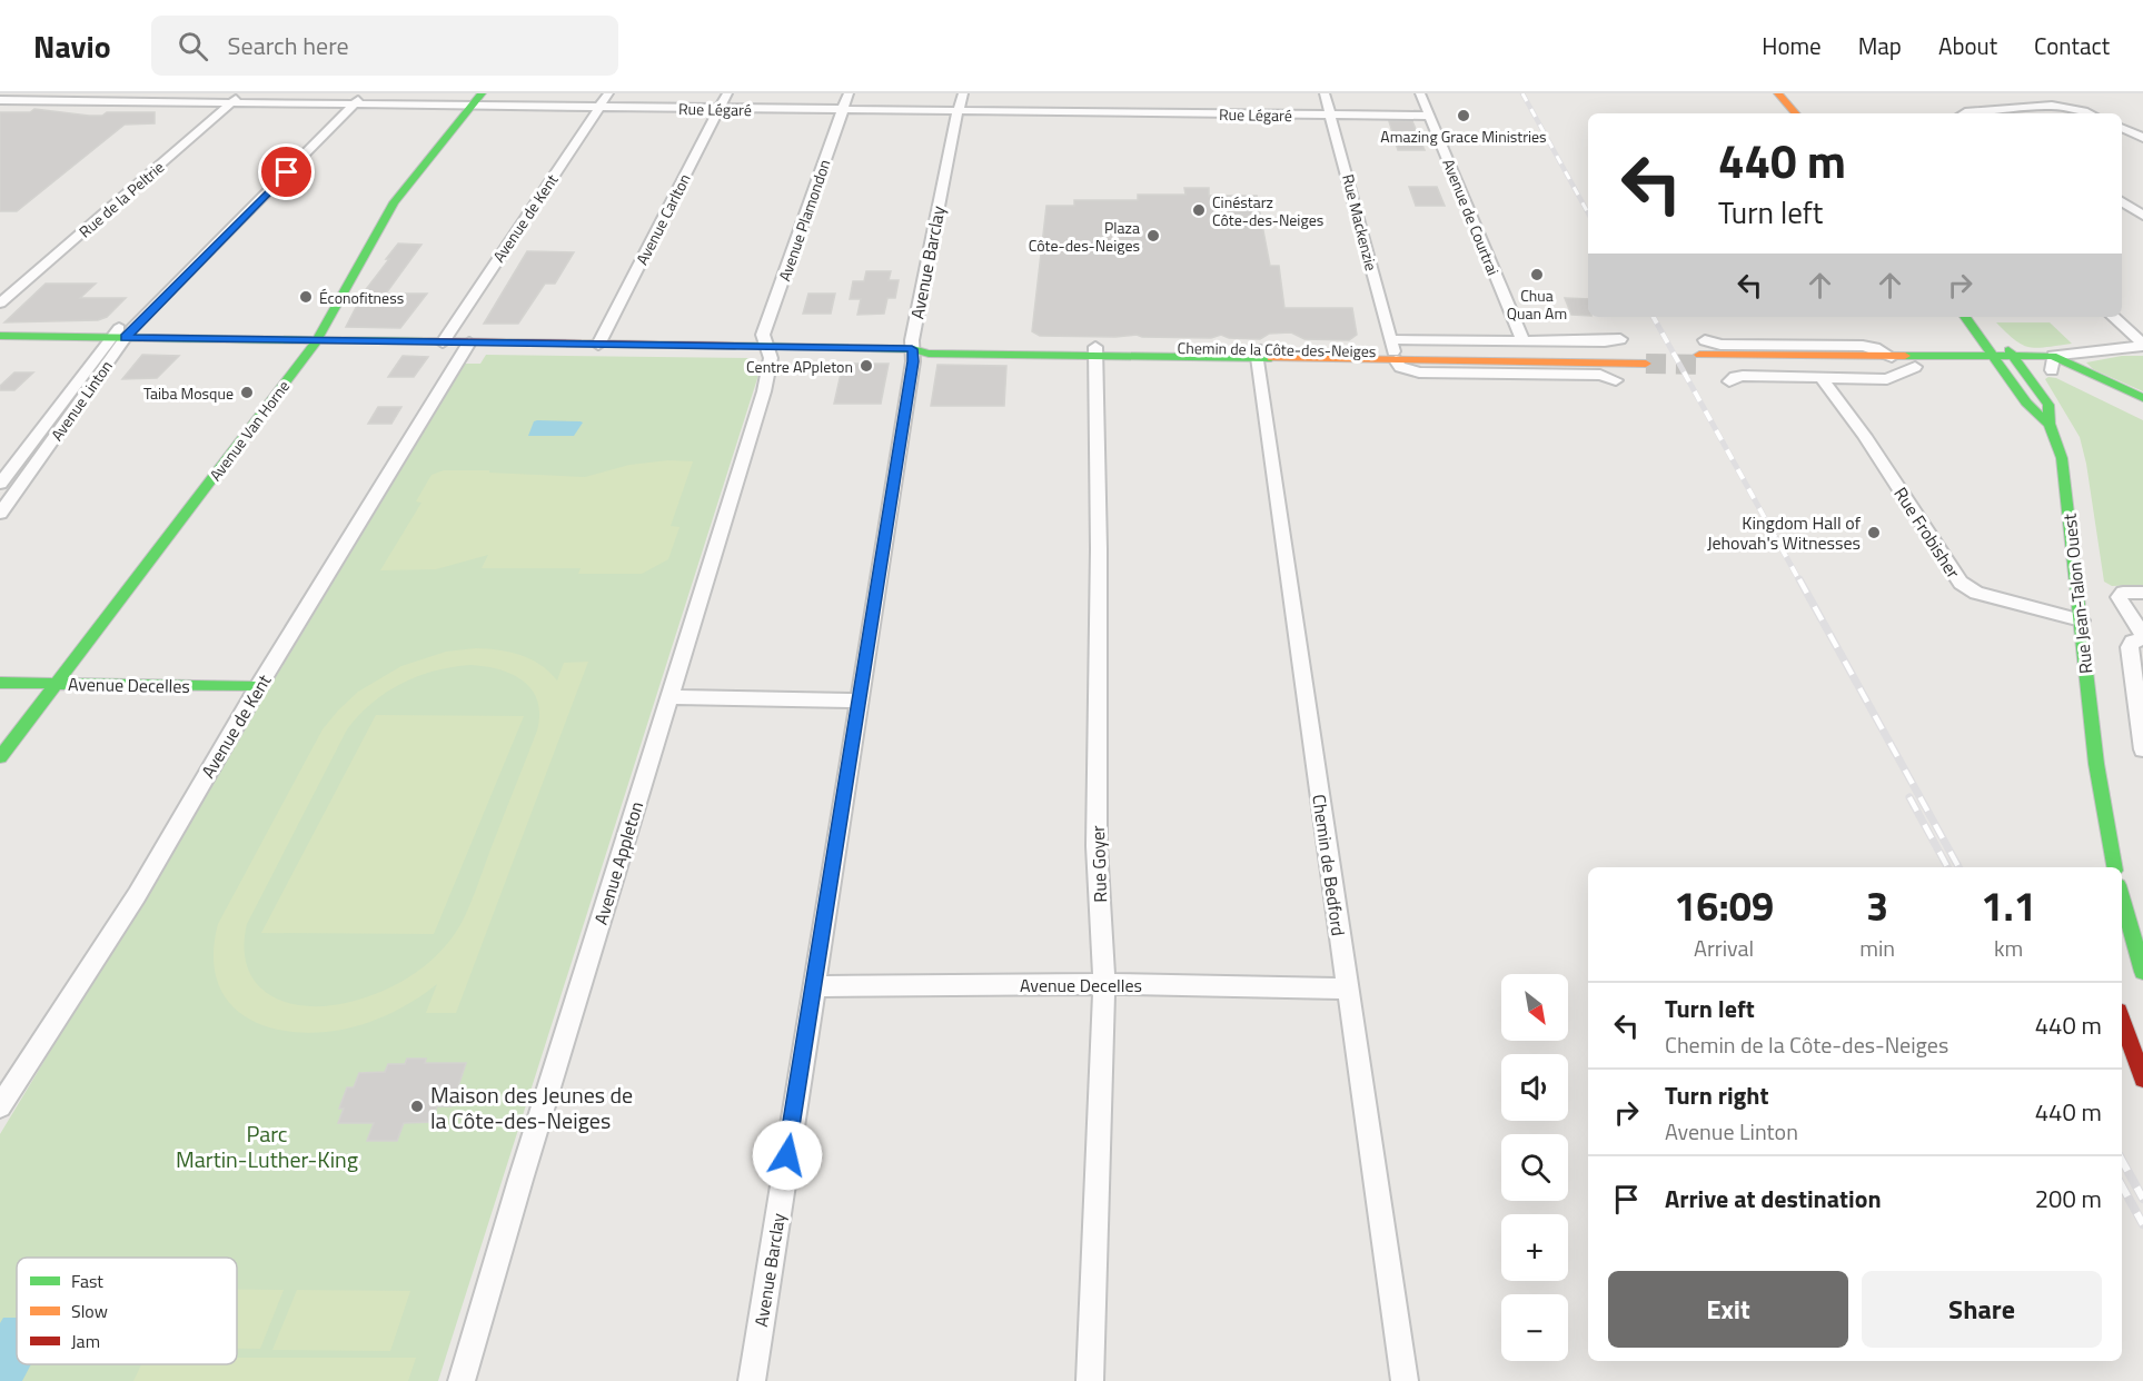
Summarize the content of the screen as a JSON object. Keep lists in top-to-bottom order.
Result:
{
  "streets": {
    "main road": [
      "Chemin de la Côte-des-Neiges",
      "Avenue Van Horne",
      "Rue Jean-Talon Ouest",
      "Avenue Decelles"
    ],
    "street": [
      "Rue Légaré",
      "Rue de la Peltrie",
      "Avenue de Courtrai",
      "Avenue de Kent",
      "Avenue Carlton",
      "Avenue Plamondon",
      "Rue Mackenzie",
      "Avenue Barclay",
      "Avenue Linton",
      "Rue Frobisher",
      "Avenue Appleton",
      "Rue Goyer",
      "Chemin de Bedford"
    ]
  },
  "crossings": [
    ["Rue Légaré", "Rue de la Peltrie"],
    ["Rue Légaré", "Avenue de Courtrai"],
    ["Rue Légaré", "Avenue de Kent"],
    ["Rue Légaré", "Avenue Carlton"],
    ["Rue Légaré", "Avenue Plamondon"],
    ["Rue Légaré", "Rue Mackenzie"],
    ["Rue Légaré", "Avenue Barclay"],
    ["Rue Légaré", "Avenue Linton"],
    ["Rue Légaré", "Avenue Van Horne"],
    ["Avenue de Courtrai", "Chemin de la Côte-des-Neiges"],
    ["Avenue de Kent", "Chemin de la Côte-des-Neiges"],
    ["Avenue de Kent", "Avenue Decelles"],
    ["Avenue Carlton", "Chemin de la Côte-des-Neiges"],
    ["Avenue Plamondon", "Chemin de la Côte-des-Neiges"],
    ["Avenue Plamondon", "Avenue Appleton"],
    ["Rue Mackenzie", "Chemin de la Côte-des-Neiges"],
    ["Avenue Barclay", "Chemin de la Côte-des-Neiges"],
    ["Avenue Barclay", "Avenue Decelles"],
    ["Chemin de la Côte-des-Neiges", "Avenue Linton"],
    ["Chemin de la Côte-des-Neiges", "Avenue Van Horne"],
    ["Chemin de la Côte-des-Neiges", "Avenue Appleton"],
    ["Chemin de la Côte-des-Neiges", "Rue Goyer"],
    ["Chemin de la Côte-des-Neiges", "Chemin de Bedford"],
    ["Avenue Van Horne", "Avenue Decelles"],
    ["Rue Frobisher", "Rue Jean-Talon Ouest"],
    ["Avenue Decelles", "Rue Goyer"],
    ["Avenue Decelles", "Chemin de Bedford"]
  ],
  "parks": ["Parc Martin-Luther-King"],
  "places": [
    "Amazing Grace Ministries",
    "Cinéstarz Côte-des-Neiges",
    "Plaza Côte-des-Neiges",
    "Chua Quan Am",
    "Éconofitness",
    "Centre APpleton",
    "Taiba Mosque",
    "Kingdom Hall of Jehovah's Witnesses",
    "Maison des Jeunes de la Côte-des-Neiges"
  ],
  "legend": ["Fast", "Slow", "Jam"],
  "north": "bottom right",
  "page": {
    "header": "Navio",
    "search": "Search here",
    "nav": [
      "Home",
      "Map",
      "About",
      "Contact"
    ],
    "turn": ["440 m", "Turn left"],
    "eta": [
      "16:09",
      "Arrival",
      "3",
      "min",
      "1.1",
      "km"
    ],
    "map_buttons": ["+", "−"],
    "list": [
      {
        "name": "Turn left",
        "note": "Chemin de la Côte-des-Neiges",
        "value": "440 m"
      },
      {
        "name": "Turn right",
        "note": "Avenue Linton",
        "value": "440 m"
      },
      {
        "name": "Arrive at destination",
        "value": "200 m"
      }
    ],
    "buttons": ["Exit", "Share"]
  }
}
